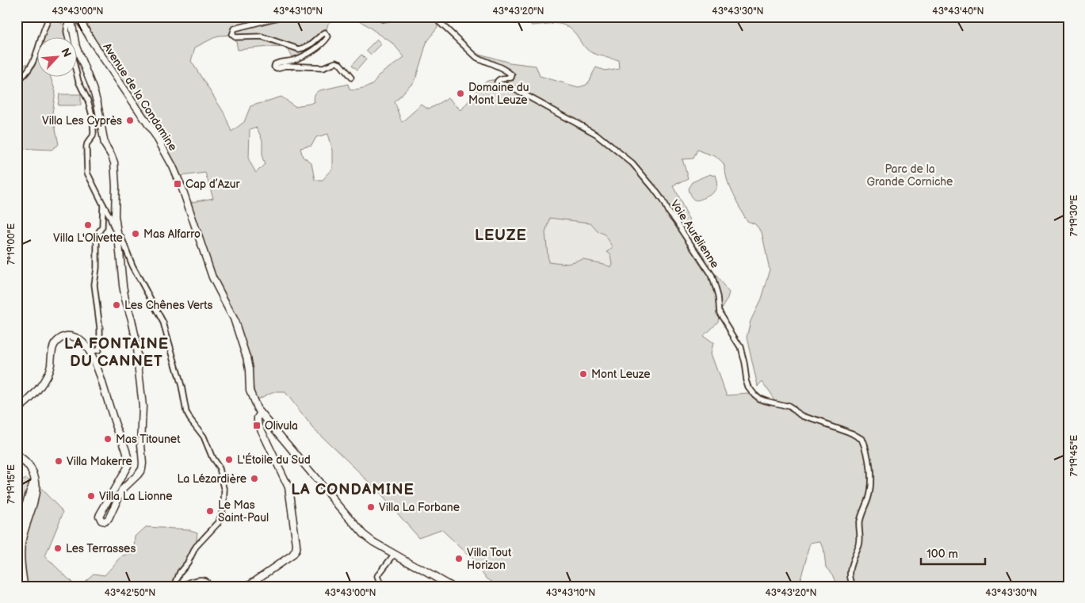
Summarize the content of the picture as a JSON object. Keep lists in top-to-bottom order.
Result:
{
  "streets": {
    "street": ["Avenue de la Condamine", "Voie Aurélienne"]
  },
  "districts": ["LEUZE", "LA FONTAINE DU CANNET", "LA CONDAMINE"],
  "parks": ["Parc de la Grande Corniche"],
  "places": {
    "other": [
      "Domaine du Mont Leuze",
      "Villa Les Cyprès",
      "Villa L'Olivette",
      "Mas Alfarro",
      "Les Chênes Verts",
      "Mont Leuze",
      "Mas Titounet",
      "L'Étoile du Sud",
      "Villa Makerre",
      "La Lézardière",
      "Villa La Lionne",
      "Villa La Forbane",
      "Le Mas Saint-Paul",
      "Les Terrasses",
      "Villa Tout Horizon"
    ],
    "transit": ["Cap d’Azur", "Olivula"]
  },
  "scale_bar": "100 m",
  "north": "top right",
  "coordinates": [
    "43°43'00\"N",
    "43°43'10\"N",
    "43°43'20\"N",
    "43°43'30\"N",
    "43°43'40\"N",
    "7°19'30\"E",
    "7°19'00\"E",
    "7°19'45\"E",
    "7°19'15\"E",
    "43°42'50\"N"
  ]
}
